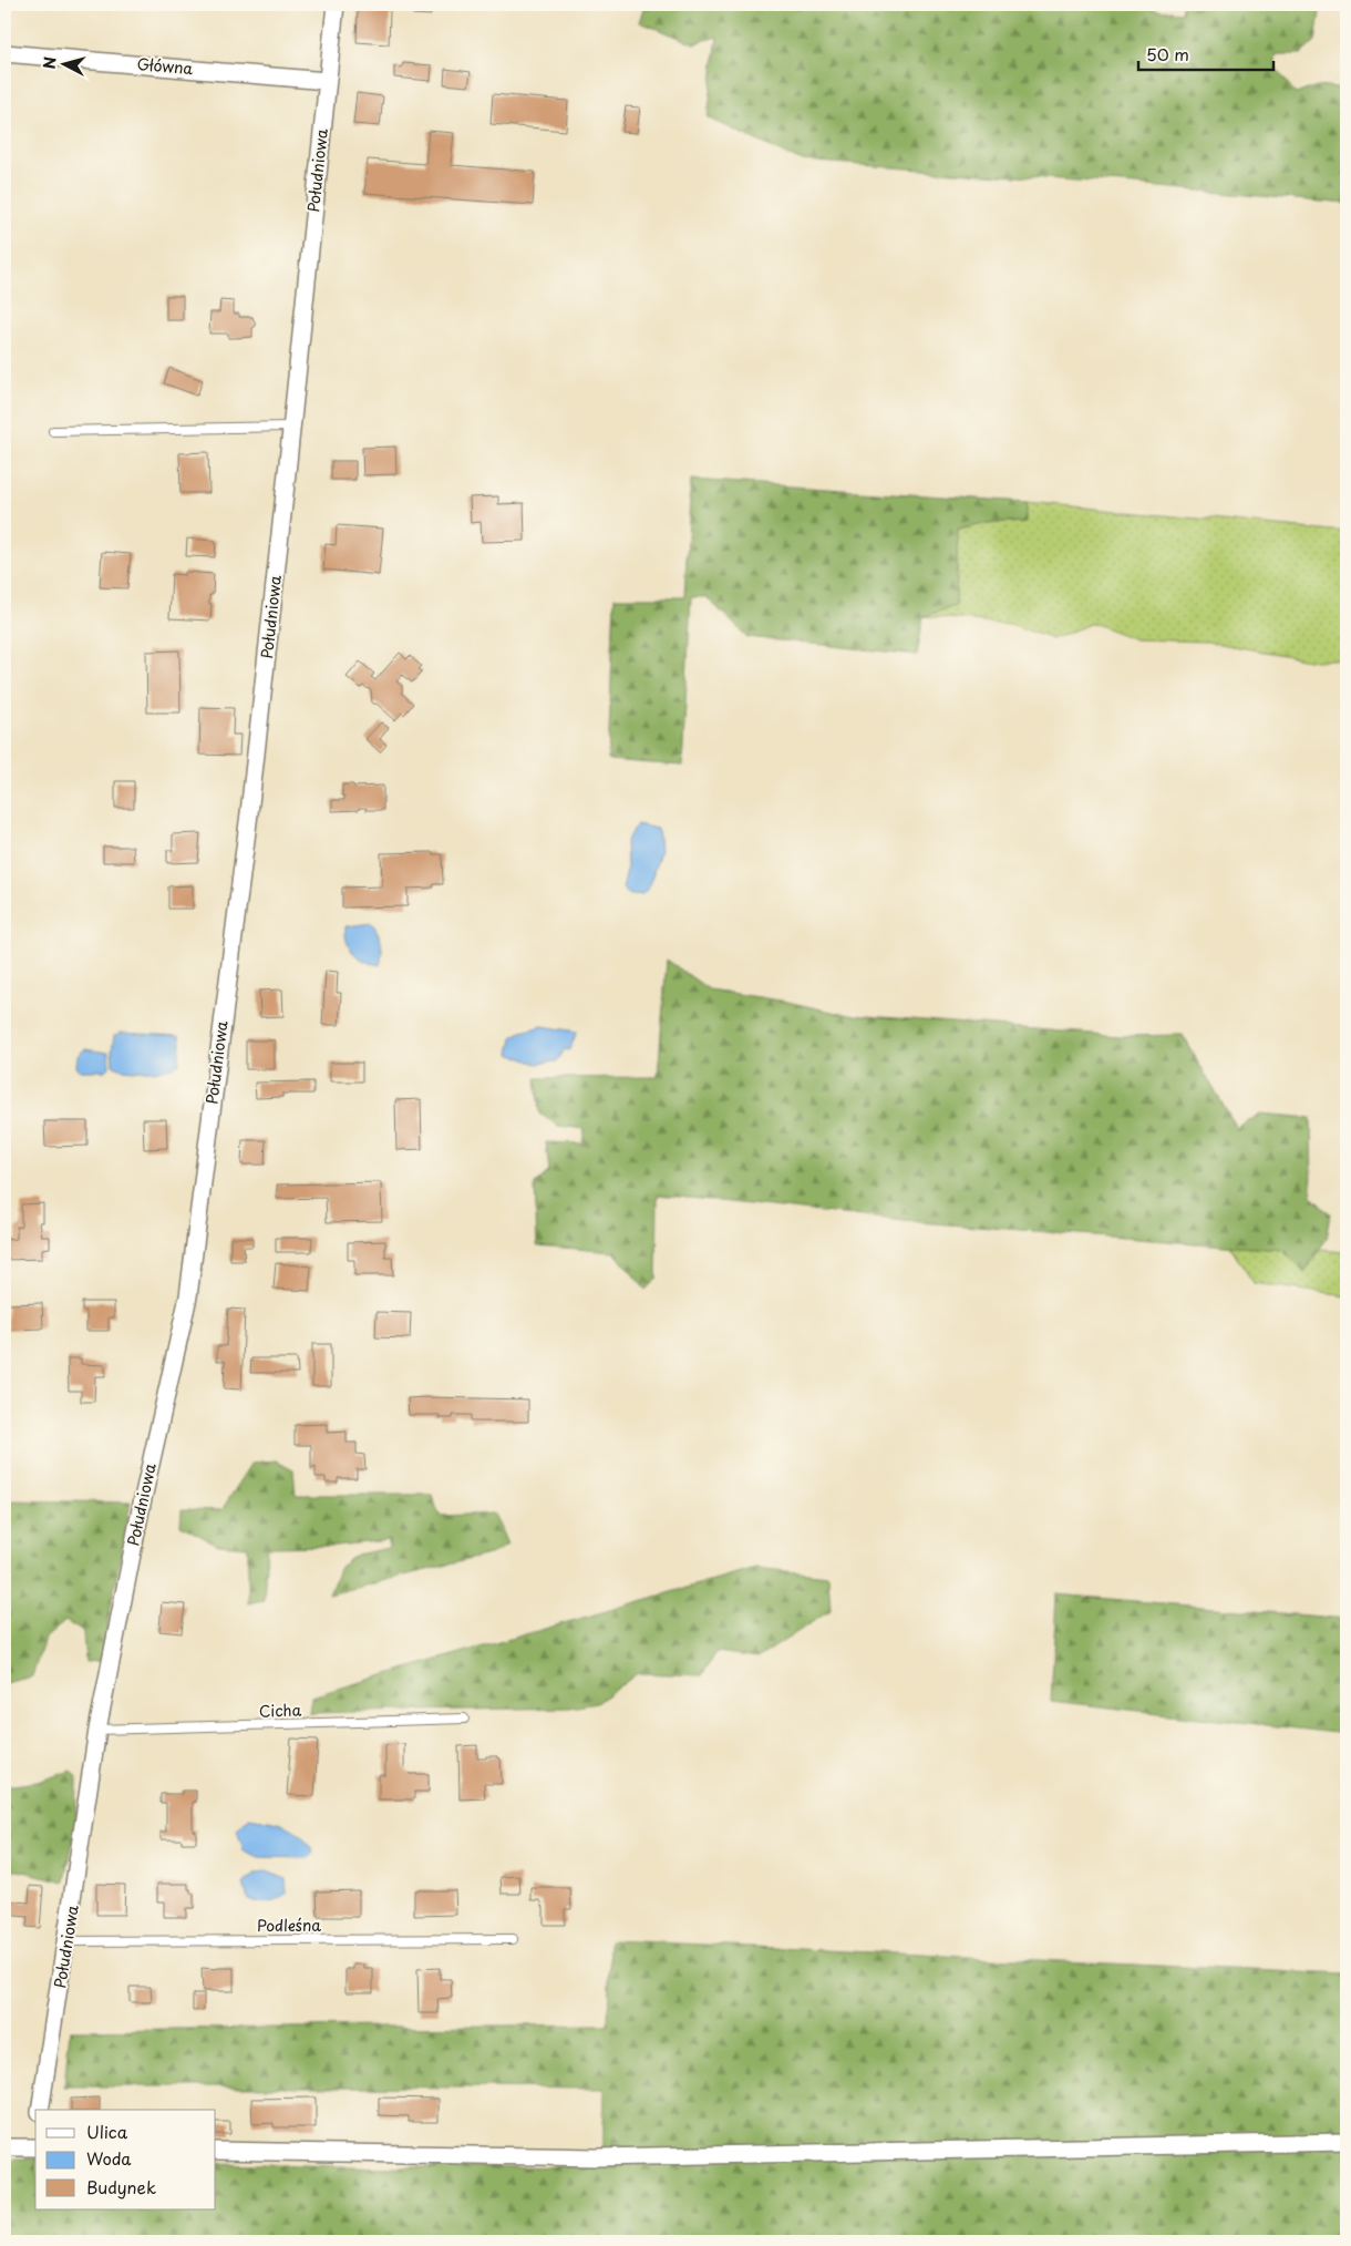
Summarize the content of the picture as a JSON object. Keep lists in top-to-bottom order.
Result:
{
  "streets": {
    "street": ["Główna", "Południowa"],
    "lane": ["Cicha", "Podleśna"]
  },
  "crossings": [
    ["Główna", "Południowa"],
    ["Południowa", "Cicha"],
    ["Południowa", "Podleśna"]
  ],
  "legend": ["Ulica", "Woda", "Budynek"],
  "scale_bar": "50 m",
  "north": "left"
}
